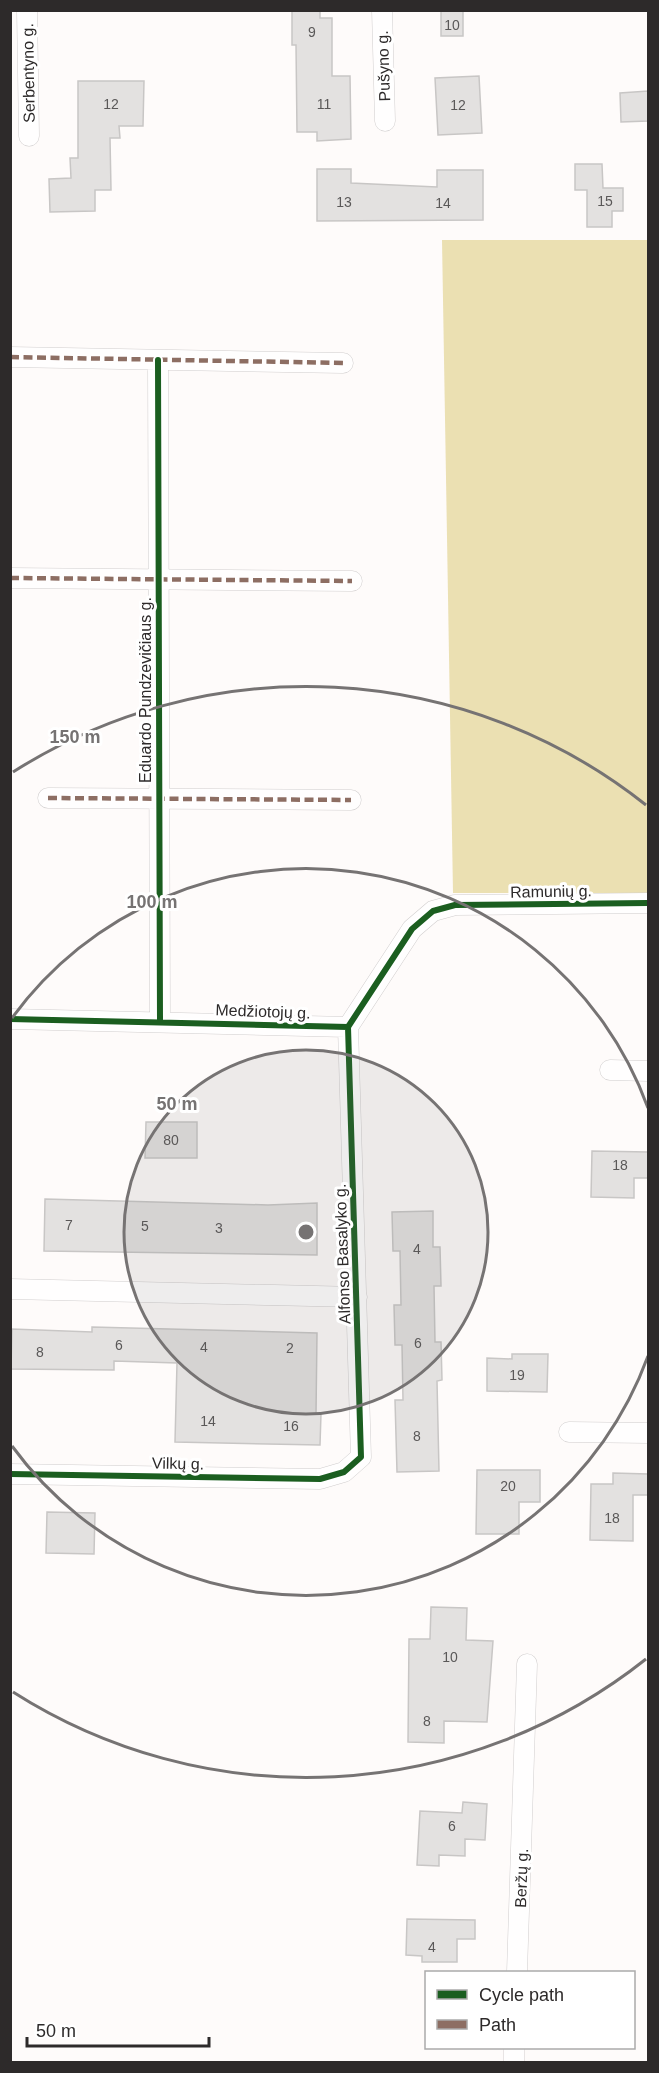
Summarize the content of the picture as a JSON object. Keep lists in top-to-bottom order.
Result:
{
  "streets": {
    "street": [
      "Pušyno g.",
      "Serbentyno g.",
      "Eduardo Pundzevičiaus g.",
      "Ramunių g.",
      "Medžiotojų g.",
      "Alfonso Basalyko g.",
      "Vilkų g.",
      "Beržų g."
    ]
  },
  "crossings": [
    ["Eduardo Pundzevičiaus g.", "Medžiotojų g."],
    ["Ramunių g.", "Medžiotojų g."],
    ["Ramunių g.", "Alfonso Basalyko g."],
    ["Medžiotojų g.", "Alfonso Basalyko g."],
    ["Alfonso Basalyko g.", "Vilkų g."]
  ],
  "house_numbers": [
    "10",
    "9",
    "12",
    "11",
    "12",
    "15",
    "13",
    "14",
    "80",
    "18",
    "7",
    "5",
    "3",
    "4",
    "6",
    "6",
    "4",
    "2",
    "8",
    "19",
    "14",
    "16",
    "8",
    "20",
    "18",
    "10",
    "8",
    "6",
    "4"
  ],
  "legend": ["Cycle path", "Path"],
  "scale_bar": "50 m",
  "rings": ["150 m", "100 m", "50 m"]
}
